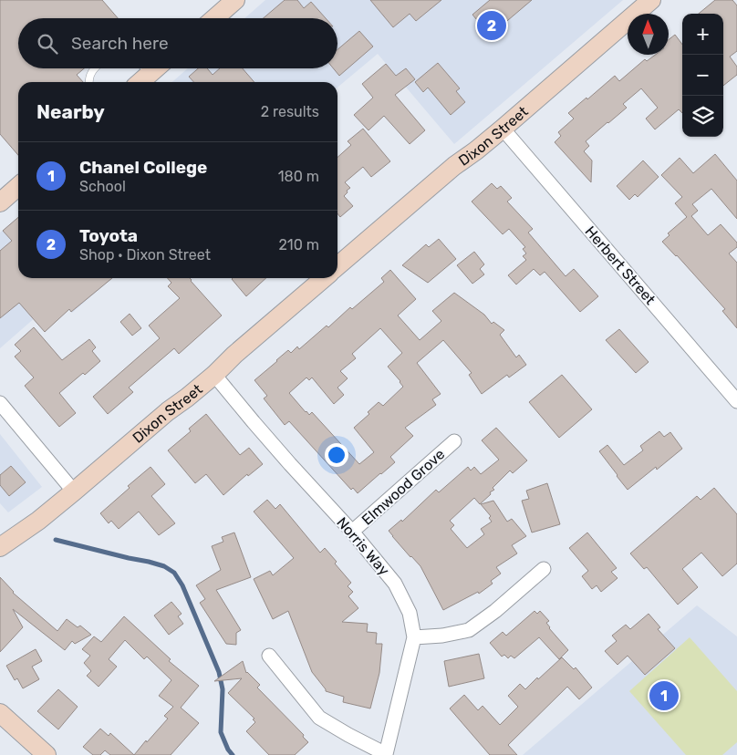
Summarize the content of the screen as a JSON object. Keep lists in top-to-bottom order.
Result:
{
  "streets": {
    "main road": ["Dixon Street"],
    "street": ["Herbert Street", "Elmwood Grove", "Norris Way"]
  },
  "crossings": [
    ["Dixon Street", "Herbert Street"],
    ["Dixon Street", "Norris Way"],
    ["Elmwood Grove", "Norris Way"]
  ],
  "north": "top",
  "page": {
    "pins": ["2", "1"],
    "map_buttons": ["+", "−"],
    "search": "Search here",
    "heading": ["Nearby", "2 results"],
    "list": [
      {
        "mark": "1",
        "name": "Chanel College",
        "note": "School",
        "value": "180 m"
      },
      {
        "mark": "2",
        "name": "Toyota",
        "note": "Shop · Dixon Street",
        "value": "210 m"
      }
    ]
  }
}
